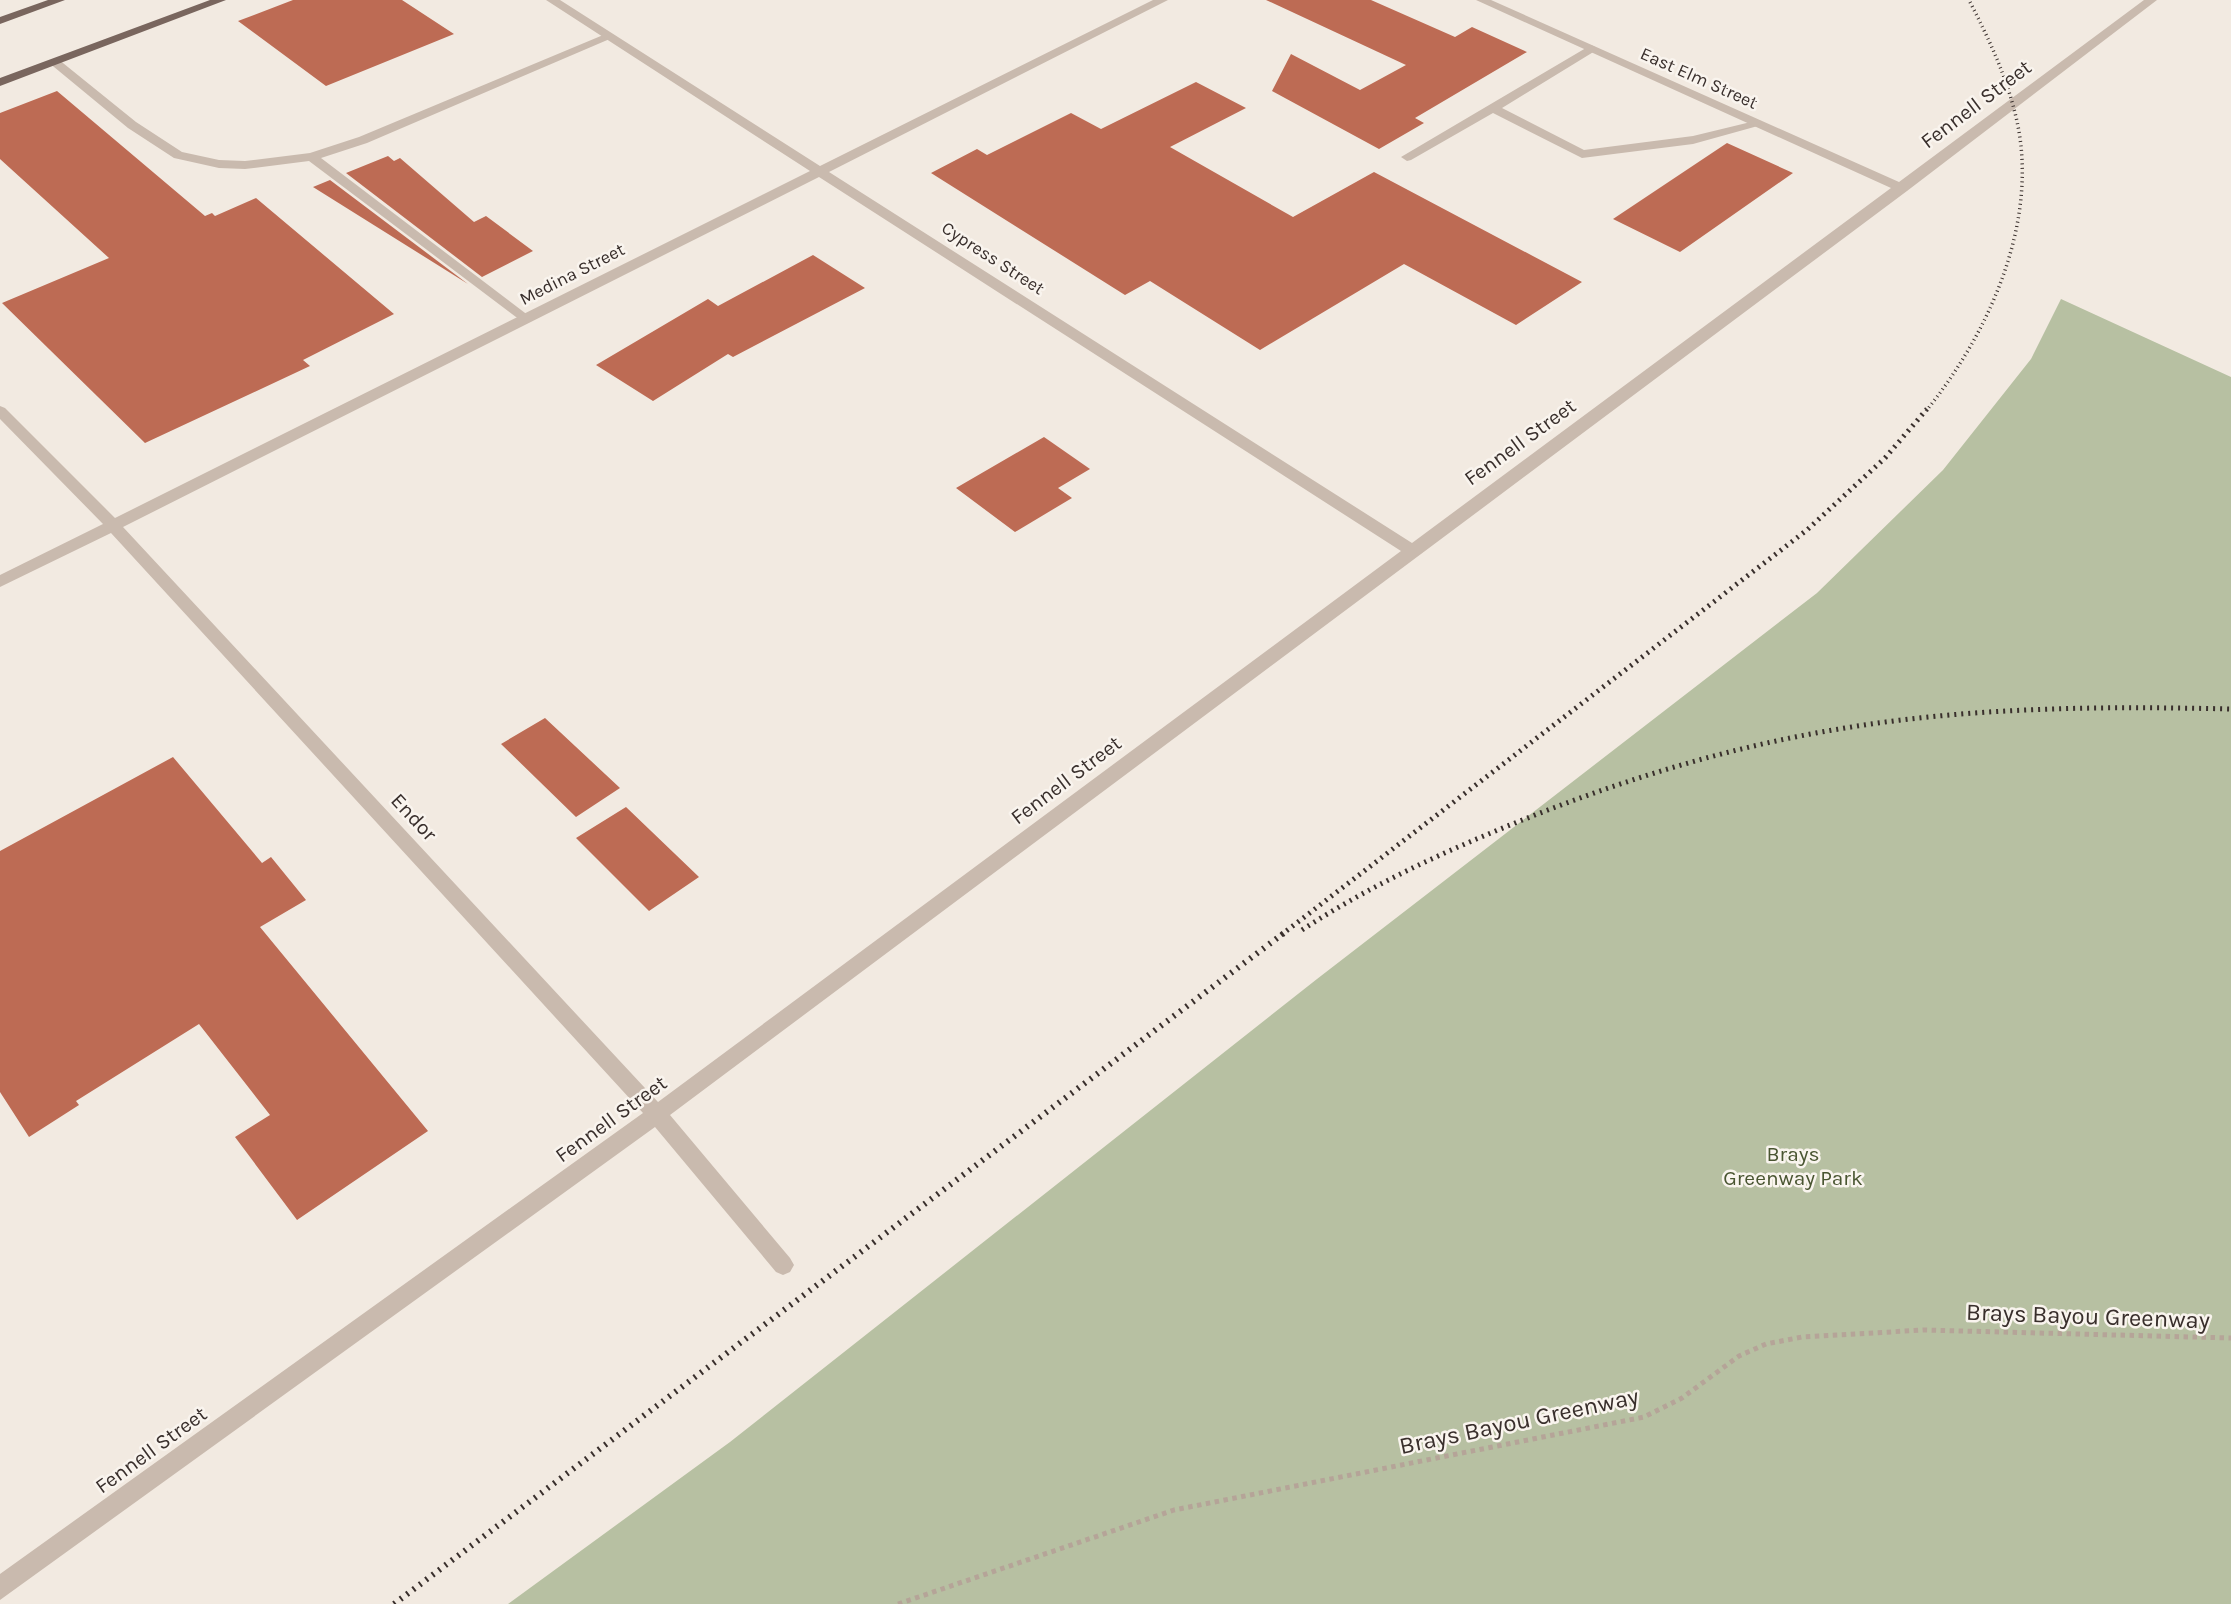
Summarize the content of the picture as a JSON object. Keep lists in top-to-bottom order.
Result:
{
  "streets": {
    "street": [
      "East Elm Street",
      "Fennell Street",
      "Cypress Street",
      "Medina Street",
      "Endor"
    ],
    "path": ["Brays Bayou Greenway"]
  },
  "crossings": [
    ["East Elm Street", "Fennell Street"],
    ["Fennell Street", "Cypress Street"],
    ["Fennell Street", "Endor"],
    ["Cypress Street", "Medina Street"],
    ["Medina Street", "Endor"]
  ],
  "parks": ["Brays Greenway Park"]
}
